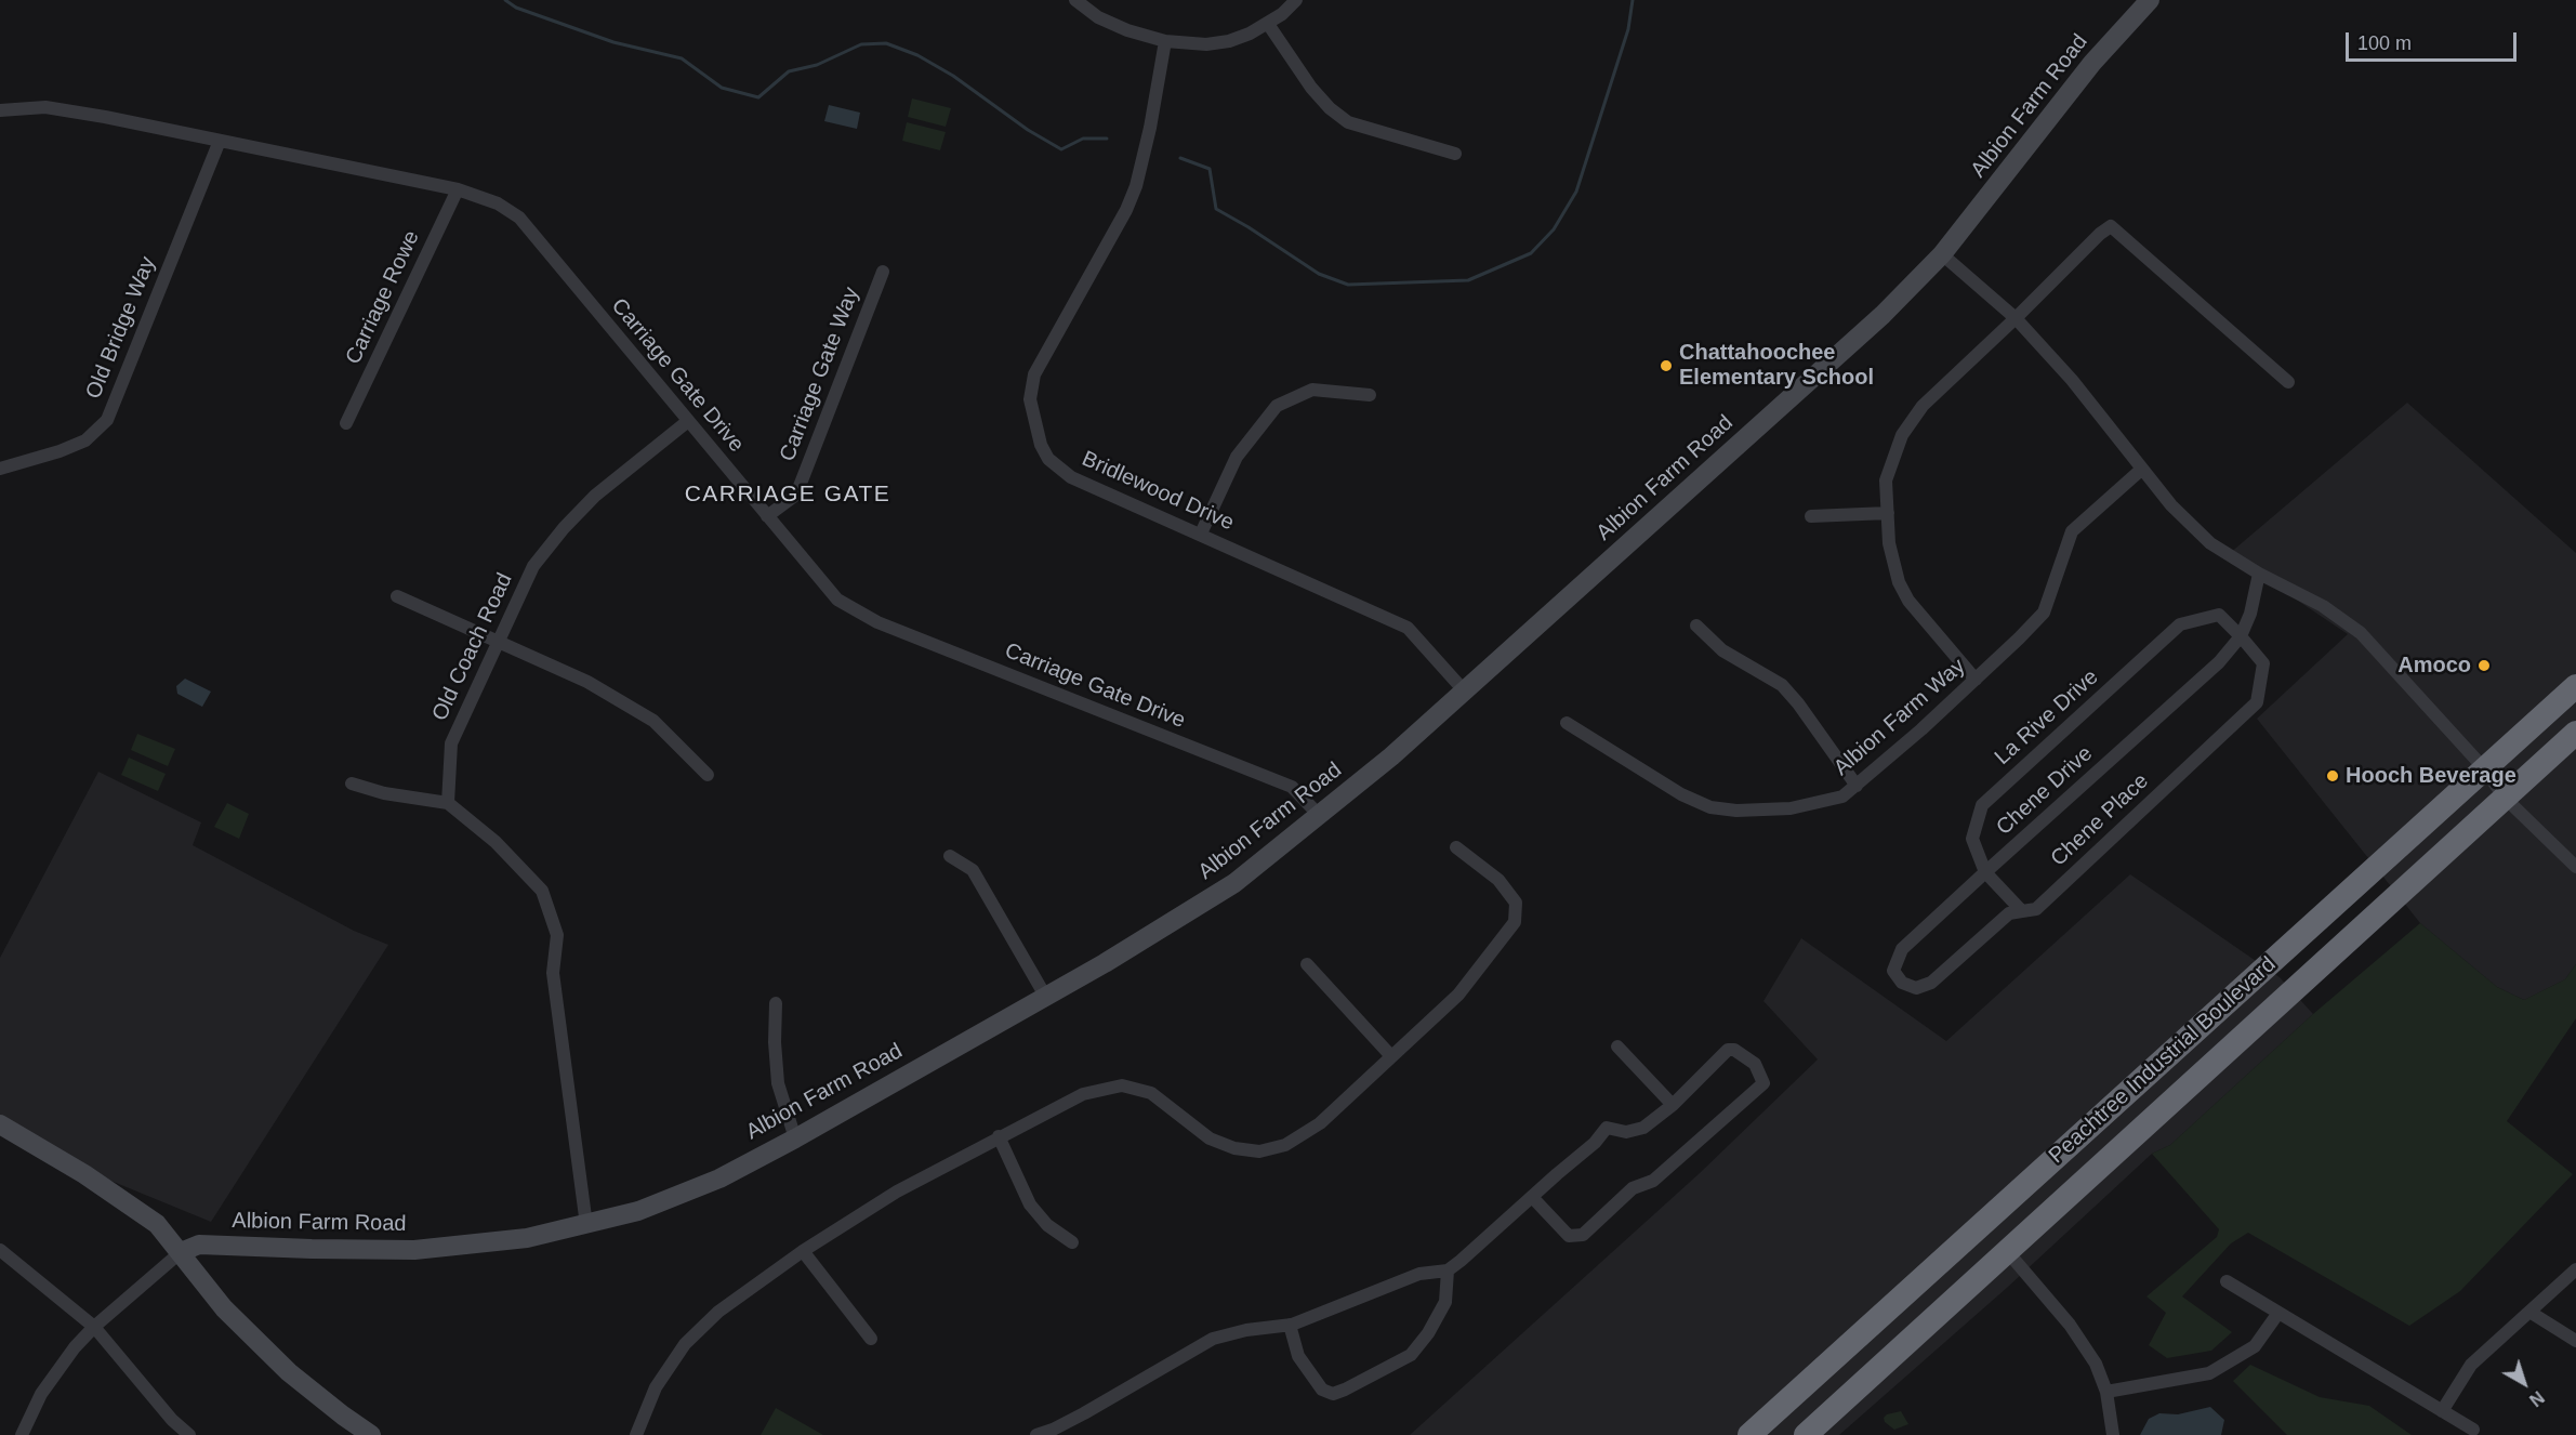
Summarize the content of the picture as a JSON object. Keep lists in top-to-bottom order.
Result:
{
  "streets": {
    "highway": ["Peachtree Industrial Boulevard"],
    "street": [
      "Albion Farm Road",
      "Carriage Rowe",
      "Old Bridge Way",
      "Carriage Gate Way",
      "Carriage Gate Drive",
      "Bridlewood Drive",
      "Old Coach Road",
      "Albion Farm Way",
      "La Rive Drive",
      "Chene Drive",
      "Chene Place"
    ]
  },
  "crossings": [
    ["Albion Farm Road", "Carriage Gate Drive"],
    ["Albion Farm Road", "Bridlewood Drive"],
    ["Carriage Rowe", "Carriage Gate Drive"],
    ["Old Bridge Way", "Carriage Gate Drive"],
    ["Carriage Gate Way", "Carriage Gate Drive"],
    ["Carriage Gate Drive", "Old Coach Road"],
    ["La Rive Drive", "Chene Drive"],
    ["La Rive Drive", "Chene Place"],
    ["Chene Drive", "Chene Place"]
  ],
  "districts": ["CARRIAGE GATE"],
  "places": ["Chattahoochee Elementary School", "Amoco", "Hooch Beverage"],
  "scale_bar": "100 m",
  "north": "bottom right"
}
